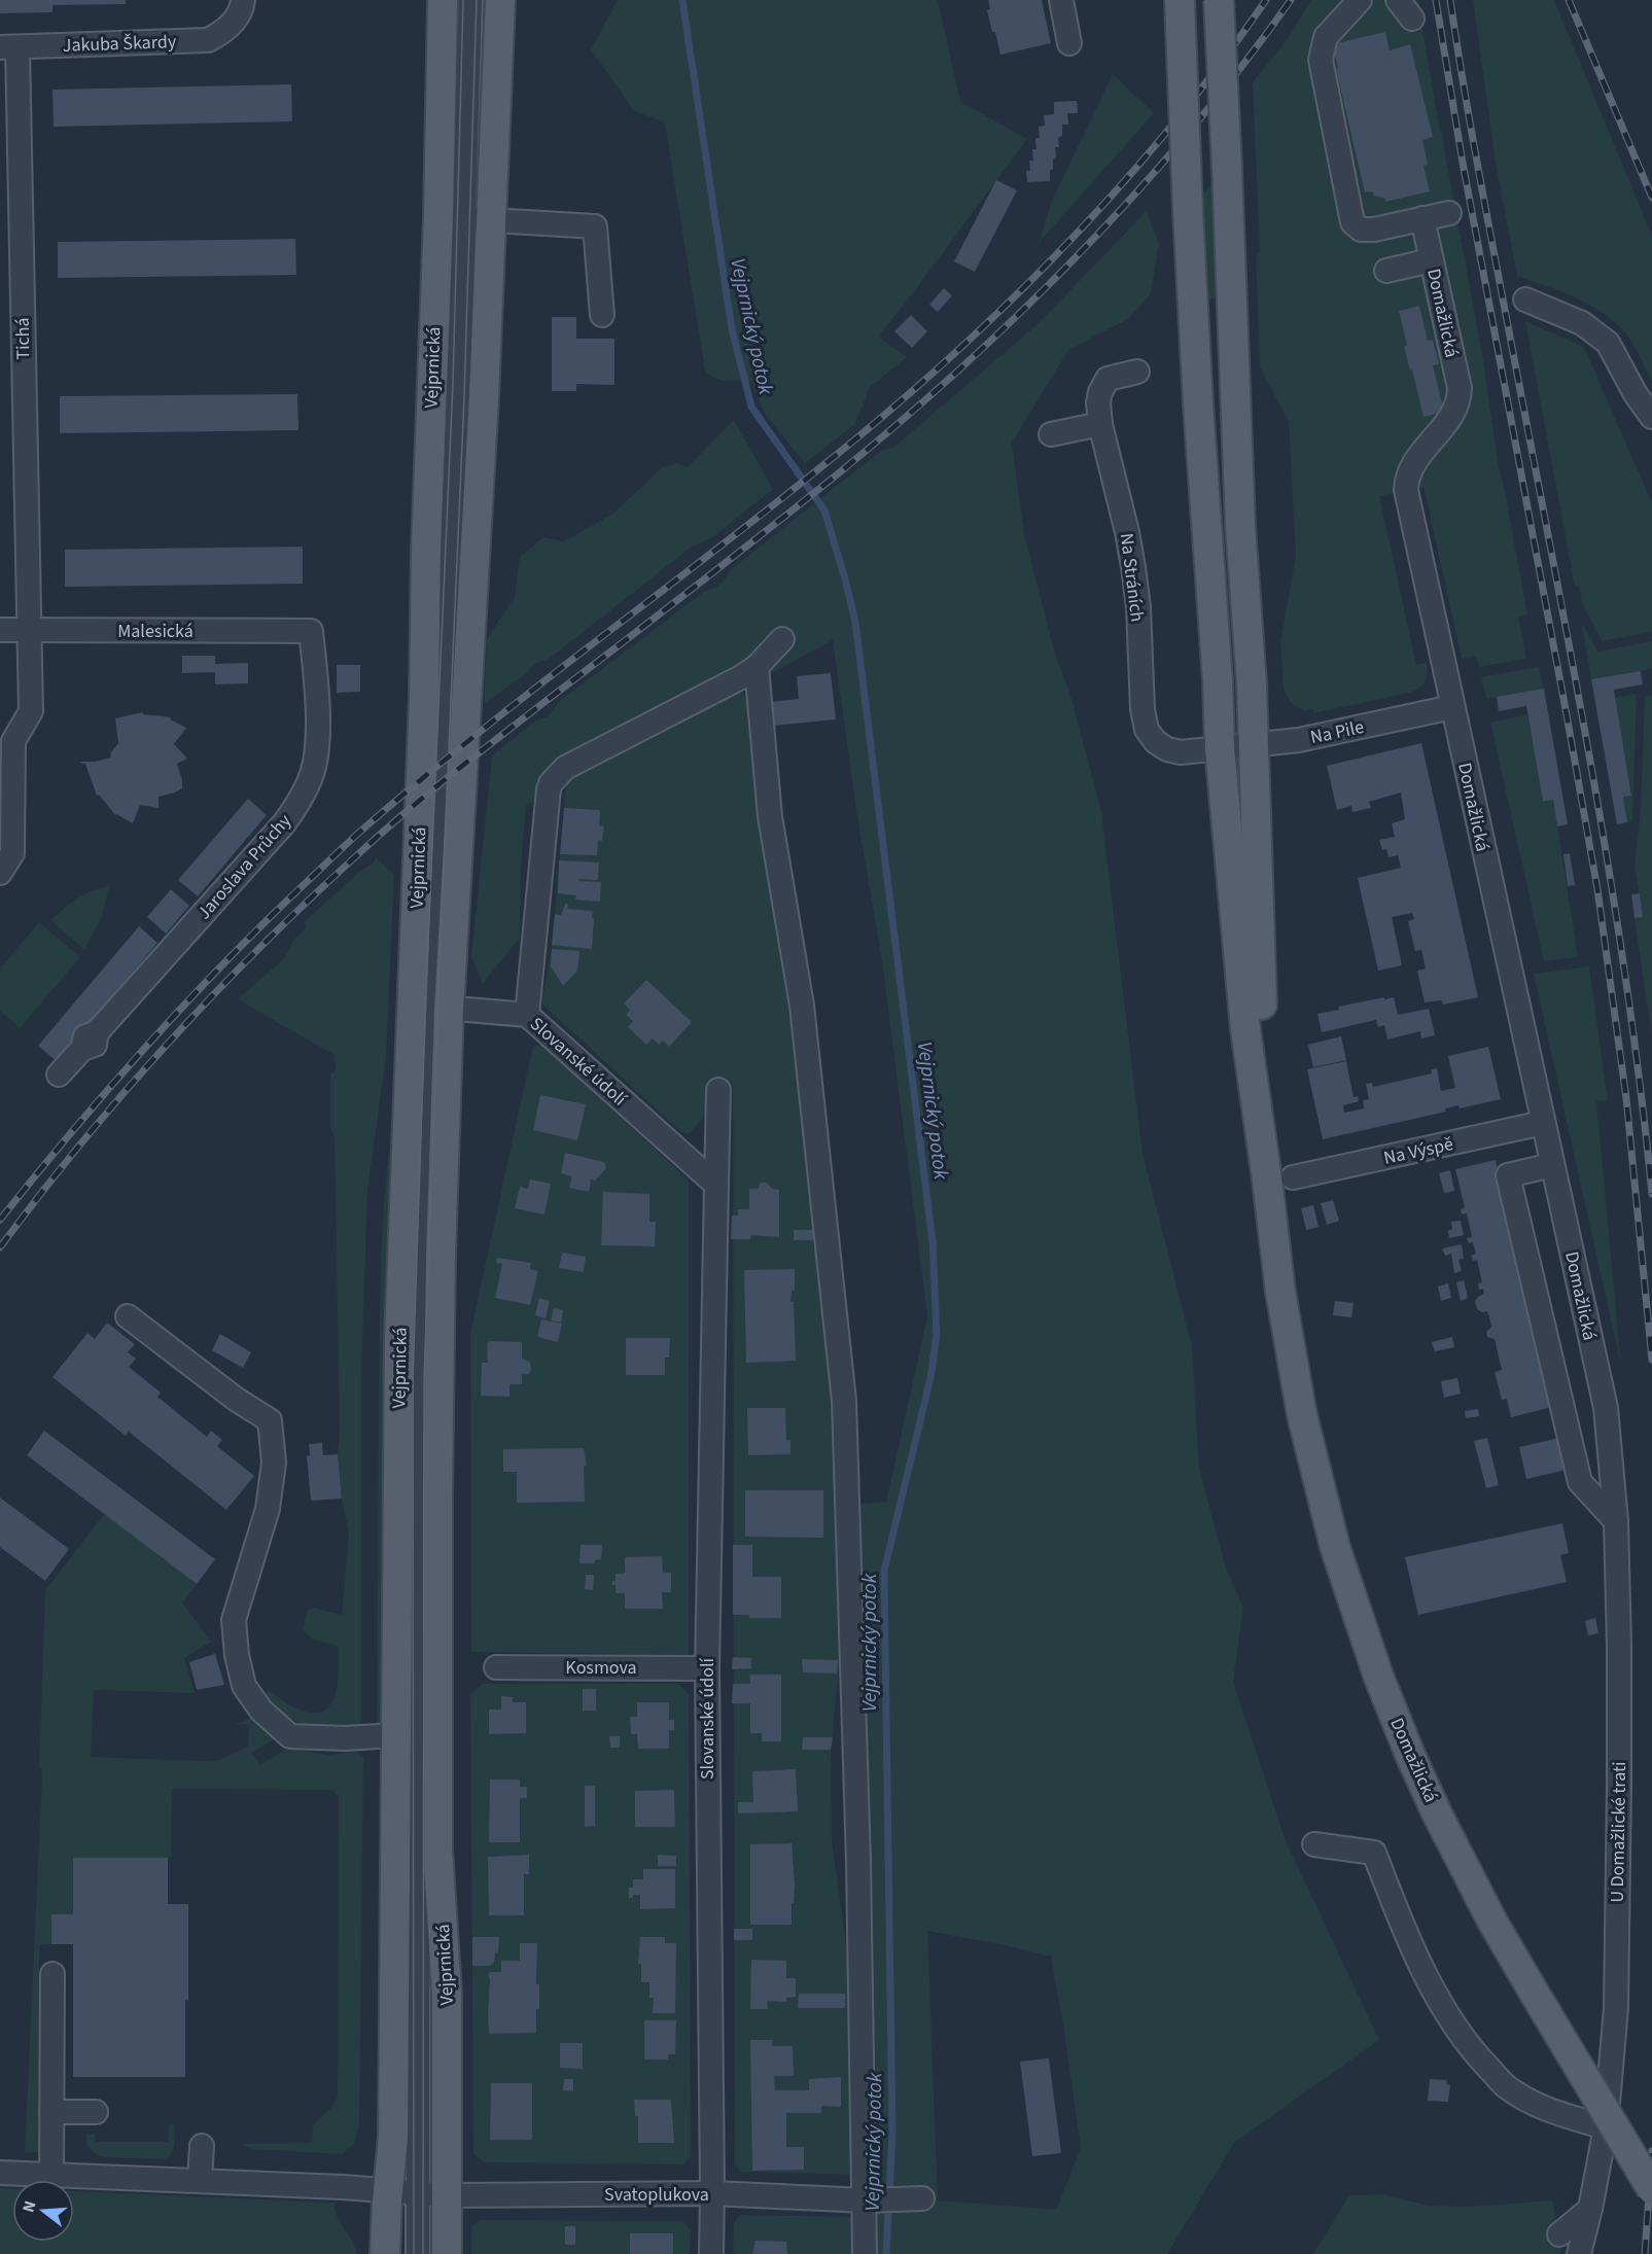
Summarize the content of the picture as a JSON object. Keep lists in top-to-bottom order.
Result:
{
  "streets": {
    "main road": ["Domažlická", "Vejprnická"],
    "street": [
      "Jakuba Škardy",
      "Tichá",
      "Na Stráních",
      "Malesická",
      "Na Pile",
      "Jaroslava Průchy",
      "Slovanské údolí",
      "Na Výspě",
      "Kosmova",
      "U Domažlické trati",
      "Svatoplukova"
    ]
  },
  "crossings": [
    ["Jakuba Škardy", "Tichá"],
    ["Domažlická", "Na Stráních"],
    ["Domažlická", "Na Pile"],
    ["Domažlická", "Na Výspě"],
    ["Domažlická", "U Domažlické trati"],
    ["Tichá", "Malesická"],
    ["Vejprnická", "Slovanské údolí"],
    ["Vejprnická", "Svatoplukova"],
    ["Na Stráních", "Na Pile"],
    ["Malesická", "Jaroslava Průchy"],
    ["Slovanské údolí", "Kosmova"],
    ["Slovanské údolí", "Svatoplukova"]
  ],
  "water": ["Vejprnický potok"],
  "north": "left"
}
